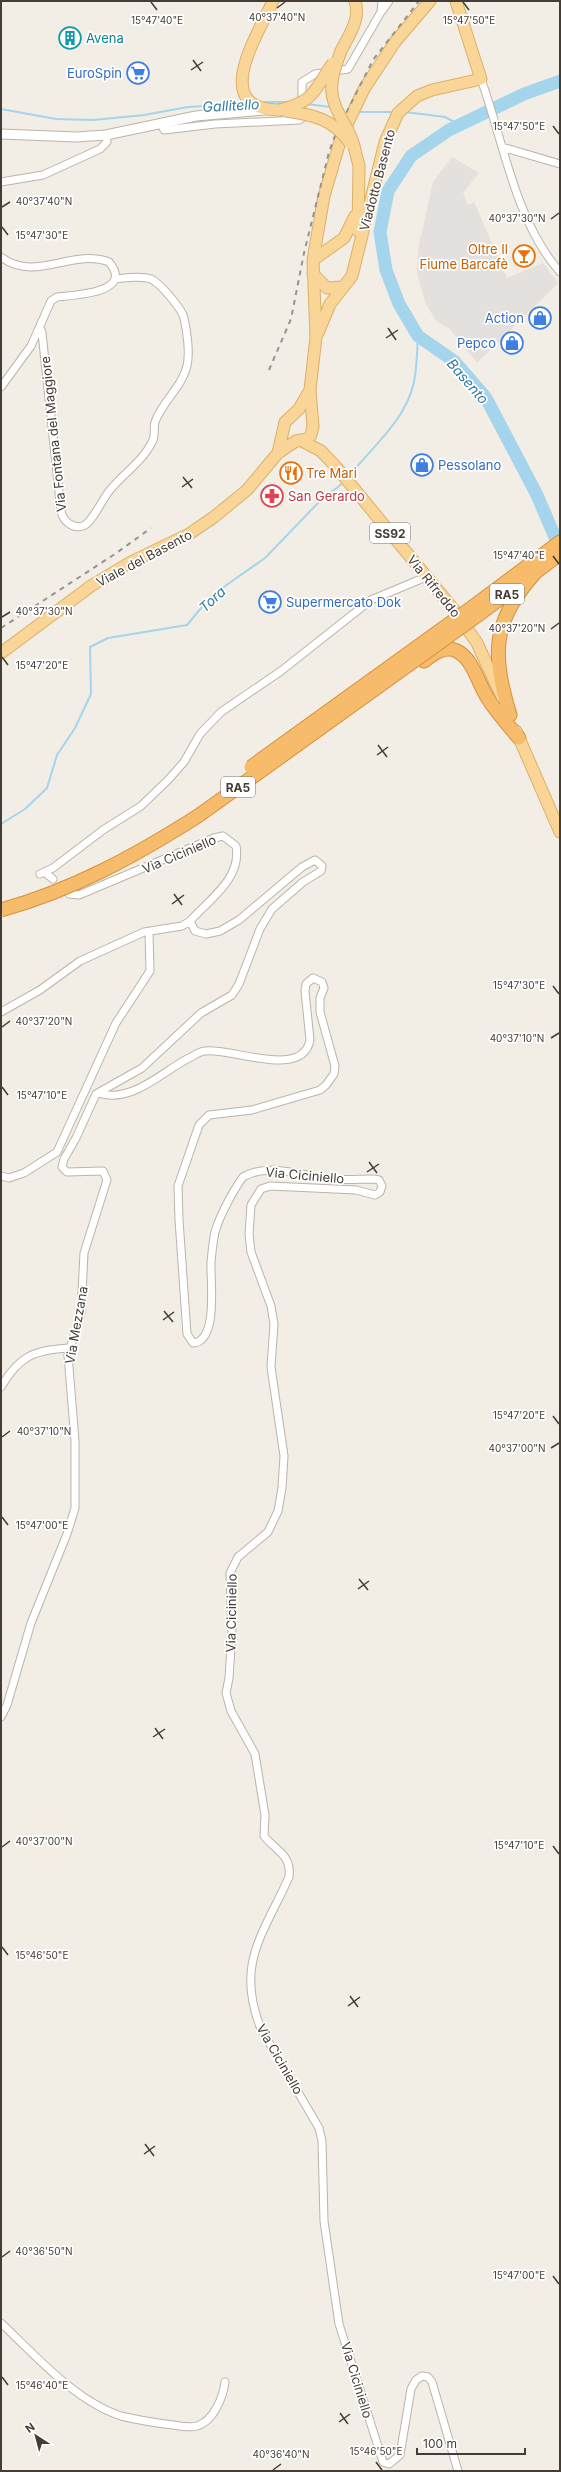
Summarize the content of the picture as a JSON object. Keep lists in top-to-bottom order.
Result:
{
  "streets": {
    "highway": ["RA5"],
    "main road": [
      "Viadotto Basento",
      "SS92",
      "Viale del Basento",
      "Via Rifreddo"
    ],
    "street": ["Via Fontana del Maggiore", "Via Ciciniello", "Via Mezzana"]
  },
  "crossings": [
    ["SS92", "Via Rifreddo"],
    ["Via Ciciniello", "Via Mezzana"]
  ],
  "water": ["Gallitello", "Basento", "Tora"],
  "places": {
    "building": ["Avena"],
    "supermarket": ["EuroSpin", "Supermercato Dok"],
    "bar": ["Oltre Il Fiume Barcafè"],
    "shop": ["Action", "Pepco", "Pessolano"],
    "restaurant": ["Tre Mari"],
    "pharmacy": ["San Gerardo"]
  },
  "scale_bar": "100 m",
  "north": "top left",
  "coordinates": [
    "40°37'40\"N",
    "15°47'40\"E",
    "15°47'50\"E",
    "40°37'30\"N",
    "15°47'30\"E",
    "40°37'20\"N",
    "15°47'20\"E",
    "40°37'10\"N",
    "15°47'10\"E",
    "40°37'00\"N",
    "15°47'00\"E",
    "15°46'50\"E",
    "40°36'50\"N",
    "15°46'40\"E",
    "40°36'40\"N"
  ]
}
